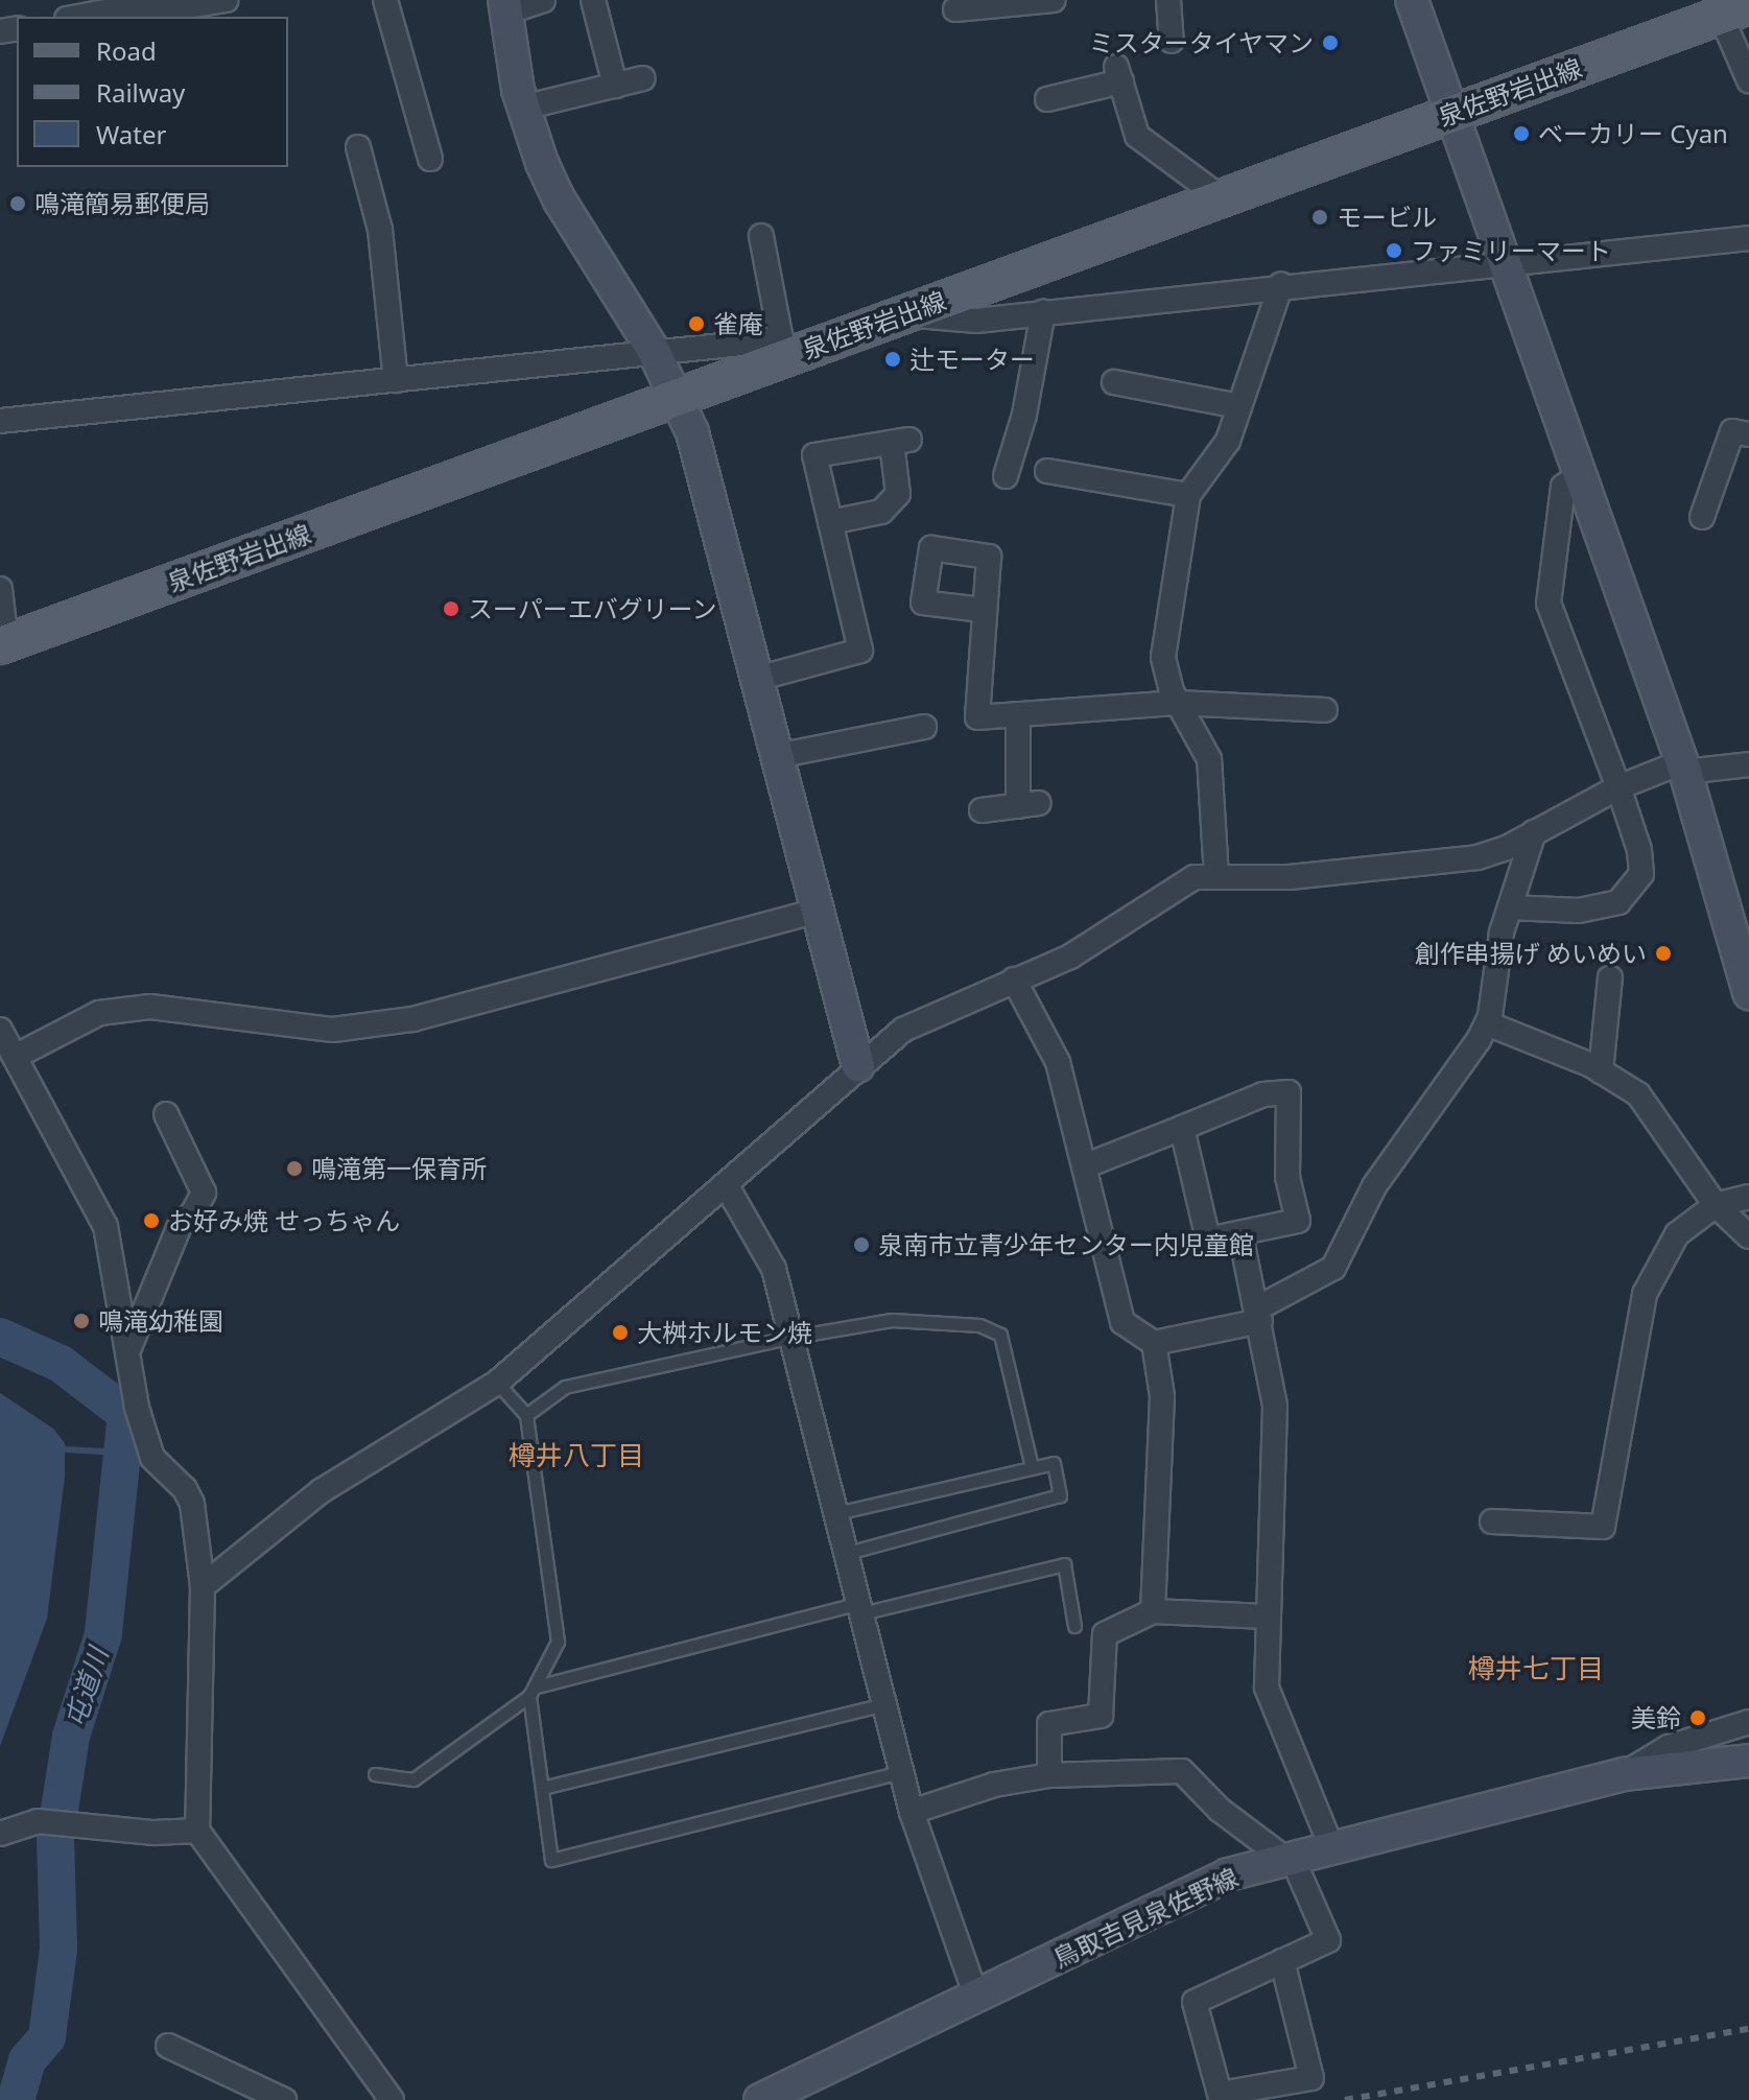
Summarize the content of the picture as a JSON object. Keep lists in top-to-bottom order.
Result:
{
  "streets": {
    "main road": ["泉佐野岩出線"],
    "street": ["鳥取吉見泉佐野線"]
  },
  "districts": ["樽井八丁目", "樽井七丁目"],
  "water": ["屯道川"],
  "places": [
    "ミスタータイヤマン",
    "ベーカリー Cyan",
    "鳴滝簡易郵便局",
    "モービル",
    "ファミリーマート",
    "雀庵",
    "辻モーター",
    "スーパーエバグリーン",
    "創作串揚げ めいめい",
    "鳴滝第一保育所",
    "お好み焼 せっちゃん",
    "泉南市立青少年センター内児童館",
    "鳴滝幼稚園",
    "大桝ホルモン焼",
    "美鈴"
  ],
  "legend": ["Road", "Railway", "Water"]
}
